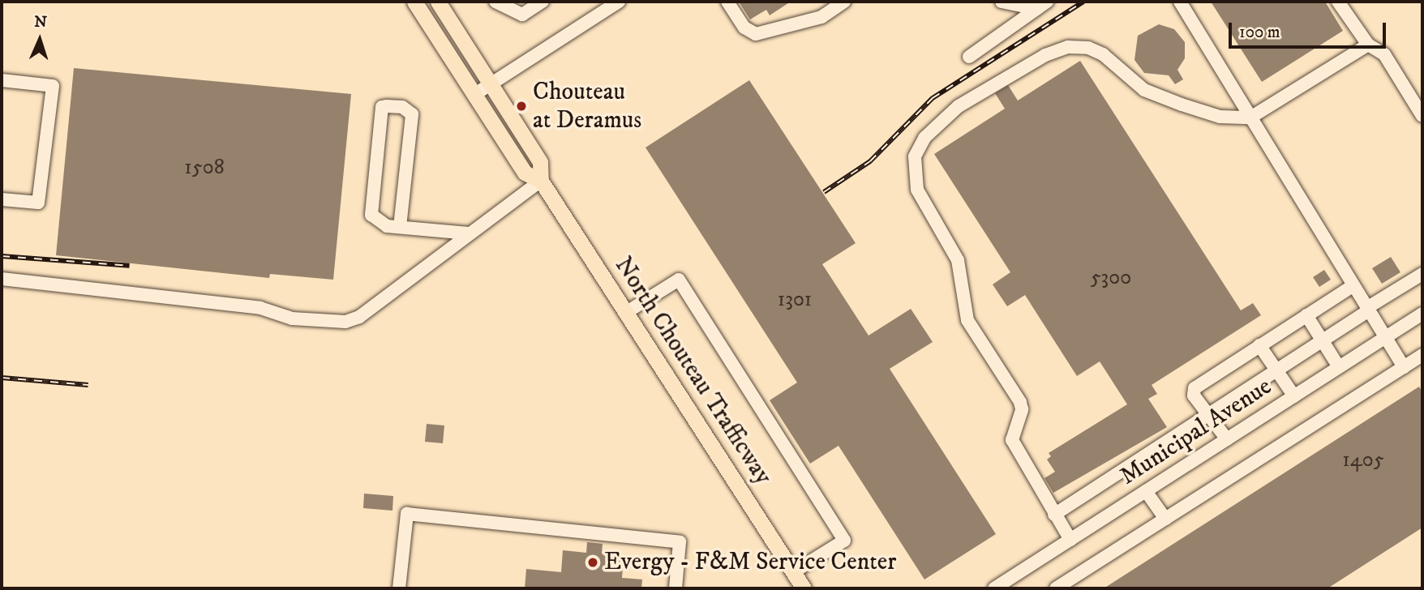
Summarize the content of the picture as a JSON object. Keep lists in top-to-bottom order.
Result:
{
  "streets": {
    "main road": ["North Chouteau Trafficway"],
    "street": ["Municipal Avenue"]
  },
  "places": ["Chouteau at Deramus", "Evergy - F&M Service Center"],
  "house_numbers": [
    "1508",
    "5300",
    "1301",
    "1405"
  ],
  "scale_bar": "100 m",
  "north": "top"
}
